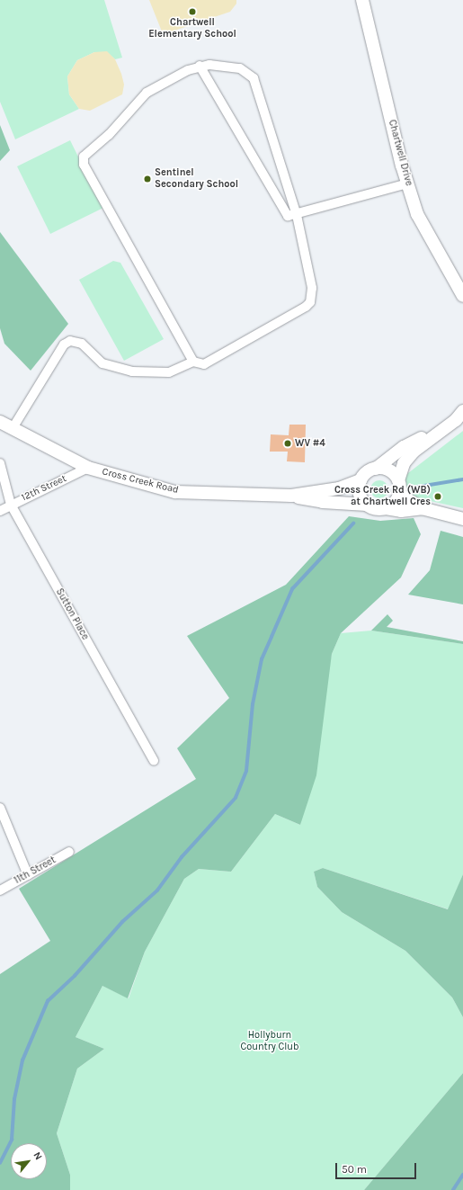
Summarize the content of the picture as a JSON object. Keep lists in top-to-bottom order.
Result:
{
  "streets": {
    "street": [
      "Chartwell Drive",
      "Cross Creek Road",
      "12th Street",
      "Sutton Place",
      "11th Street"
    ]
  },
  "crossings": [
    ["Cross Creek Road", "12th Street"],
    ["12th Street", "Sutton Place"]
  ],
  "parks": ["Hollyburn Country Club"],
  "places": [
    "Chartwell Elementary School",
    "Sentinel Secondary School",
    "WV #4",
    "Cross Creek Rd (WB) at Chartwell Cres"
  ],
  "scale_bar": "50 m",
  "north": "top right"
}
